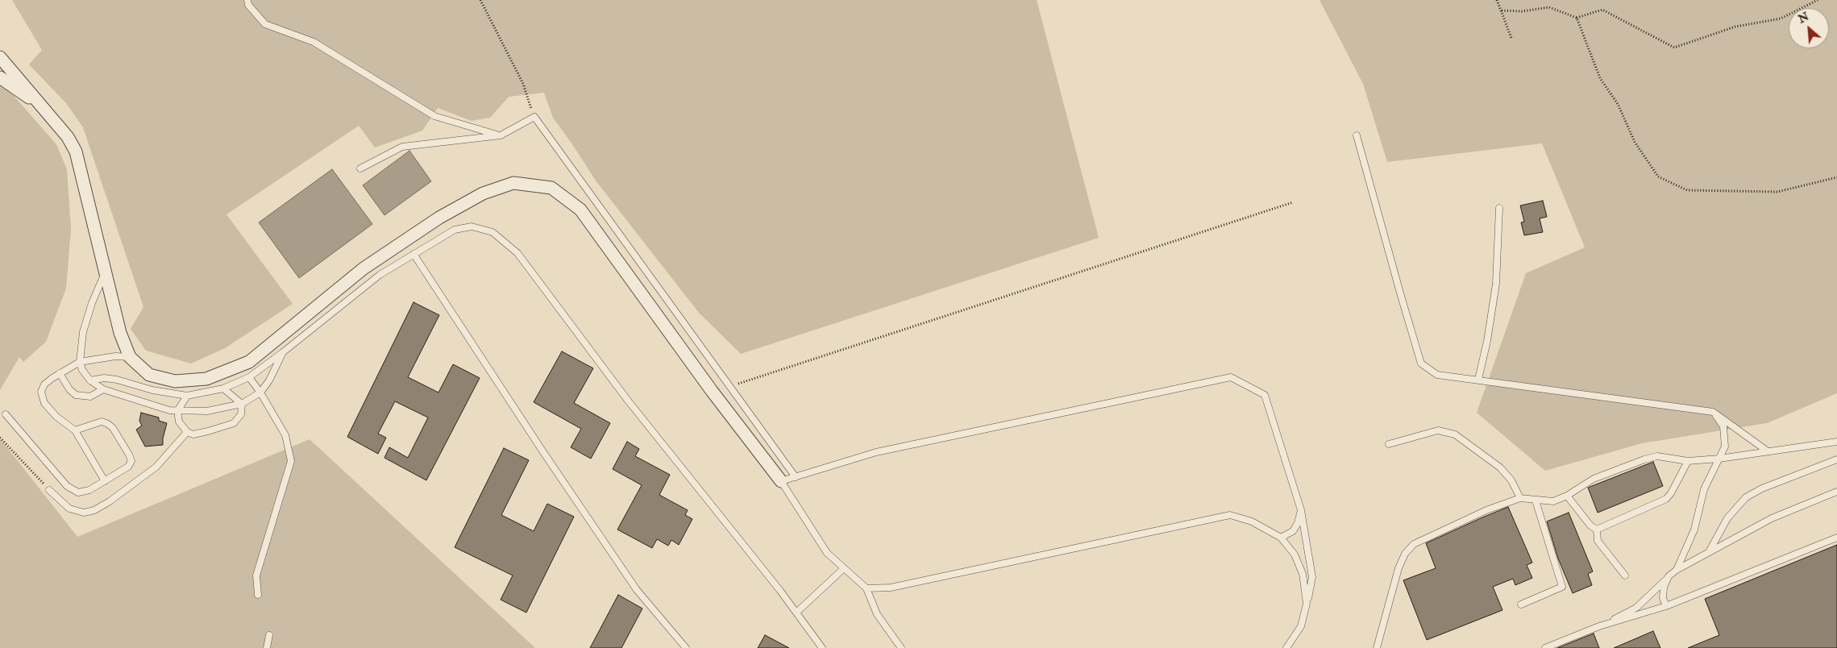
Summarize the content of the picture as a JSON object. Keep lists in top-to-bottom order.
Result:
{
  "north": "top left"
}
